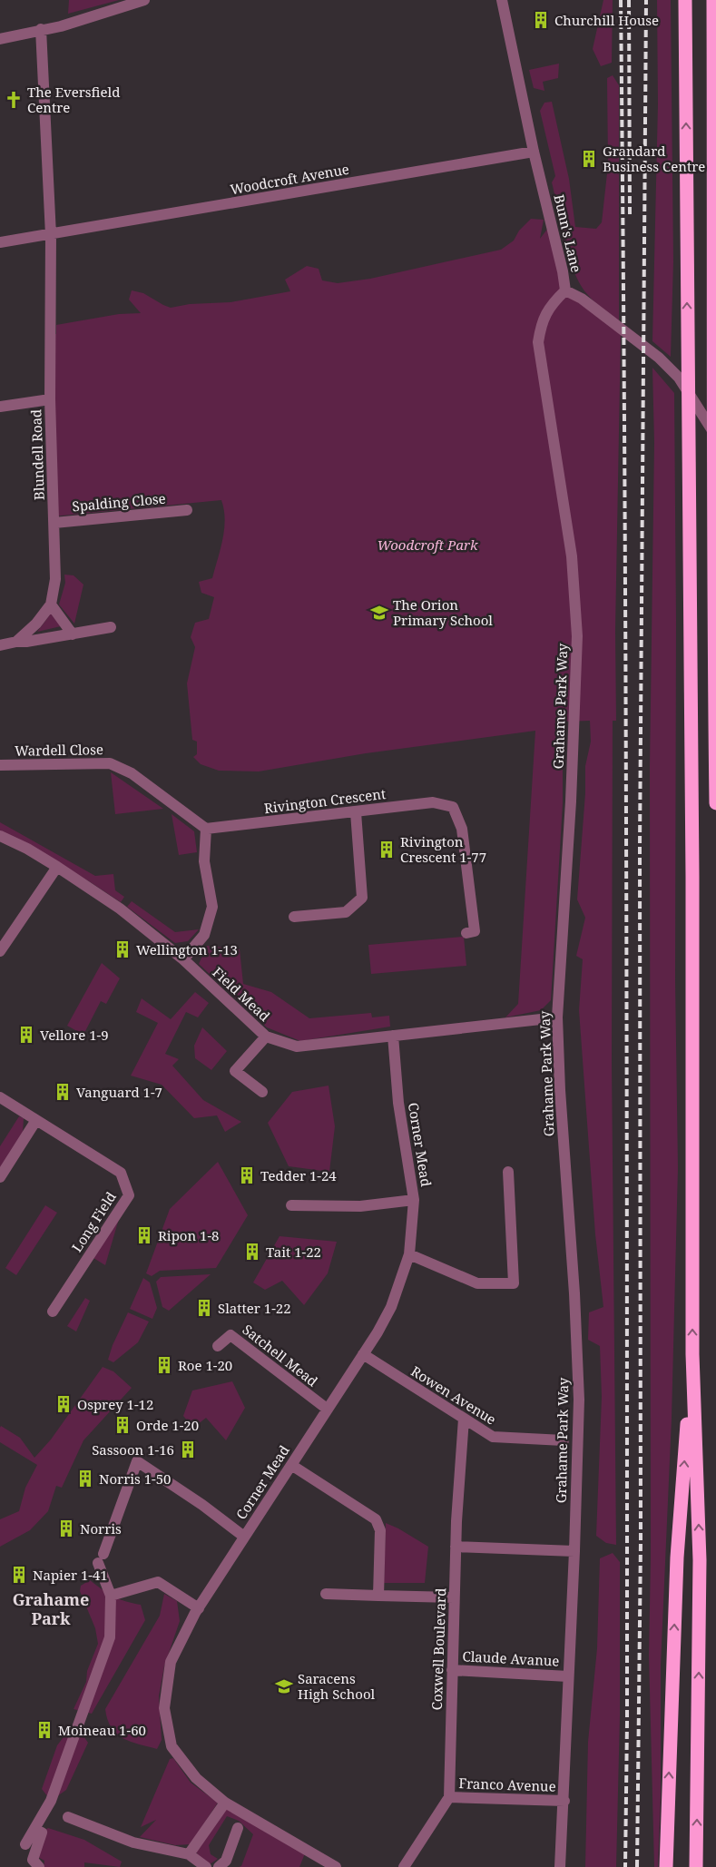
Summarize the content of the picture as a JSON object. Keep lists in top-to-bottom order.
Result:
{
  "streets": {
    "street": [
      "Woodcroft Avenue",
      "Bunn's Lane",
      "Blundell Road",
      "Spalding Close",
      "Grahame Park Way",
      "Wardell Close",
      "Rivington Crescent",
      "Field Mead",
      "Corner Mead",
      "Long Field",
      "Satchell Mead",
      "Rowen Avenue",
      "Coxwell Boulevard",
      "Claude Avanue",
      "Franco Avenue"
    ]
  },
  "crossings": [
    ["Woodcroft Avenue", "Bunn's Lane"],
    ["Woodcroft Avenue", "Blundell Road"],
    ["Bunn's Lane", "Grahame Park Way"],
    ["Blundell Road", "Spalding Close"],
    ["Grahame Park Way", "Field Mead"],
    ["Grahame Park Way", "Claude Avanue"],
    ["Grahame Park Way", "Franco Avenue"],
    ["Wardell Close", "Rivington Crescent"],
    ["Field Mead", "Corner Mead"],
    ["Corner Mead", "Satchell Mead"],
    ["Corner Mead", "Rowen Avenue"],
    ["Rowen Avenue", "Coxwell Boulevard"],
    ["Coxwell Boulevard", "Claude Avanue"],
    ["Coxwell Boulevard", "Franco Avenue"]
  ],
  "districts": ["Grahame Park"],
  "parks": ["Woodcroft Park"],
  "places": {
    "building": [
      "Churchill House",
      "Grandard Business Centre",
      "Rivington Crescent 1-77",
      "Wellington 1-13",
      "Vellore 1-9",
      "Vanguard 1-7",
      "Tedder 1-24",
      "Ripon 1-8",
      "Tait 1-22",
      "Slatter 1-22",
      "Roe 1-20",
      "Osprey 1-12",
      "Orde 1-20",
      "Sassoon 1-16",
      "Norris 1-50",
      "Norris",
      "Napier 1-41",
      "Moineau 1-60"
    ],
    "church": ["The Eversfield Centre"],
    "school or university": ["The Orion Primary School", "Saracens High School"]
  }
}
